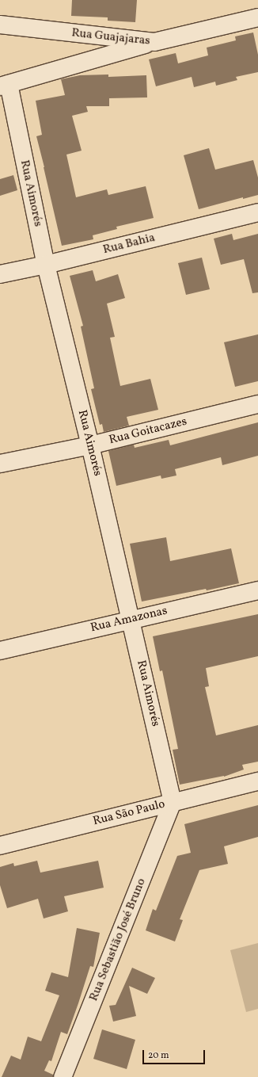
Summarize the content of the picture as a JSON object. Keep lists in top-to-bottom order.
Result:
{
  "streets": {
    "street": [
      "Rua Guajajaras",
      "Rua Aimorés",
      "Rua Bahia",
      "Rua Goitacazes",
      "Rua Amazonas",
      "Rua São Paulo",
      "Rua Sebastião José Bruno"
    ]
  },
  "crossings": [
    ["Rua Aimorés", "Rua Bahia"],
    ["Rua Aimorés", "Rua Goitacazes"],
    ["Rua Aimorés", "Rua Amazonas"],
    ["Rua Aimorés", "Rua São Paulo"],
    ["Rua Aimorés", "Rua Sebastião José Bruno"],
    ["Rua São Paulo", "Rua Sebastião José Bruno"]
  ],
  "scale_bar": "20 m"
}
